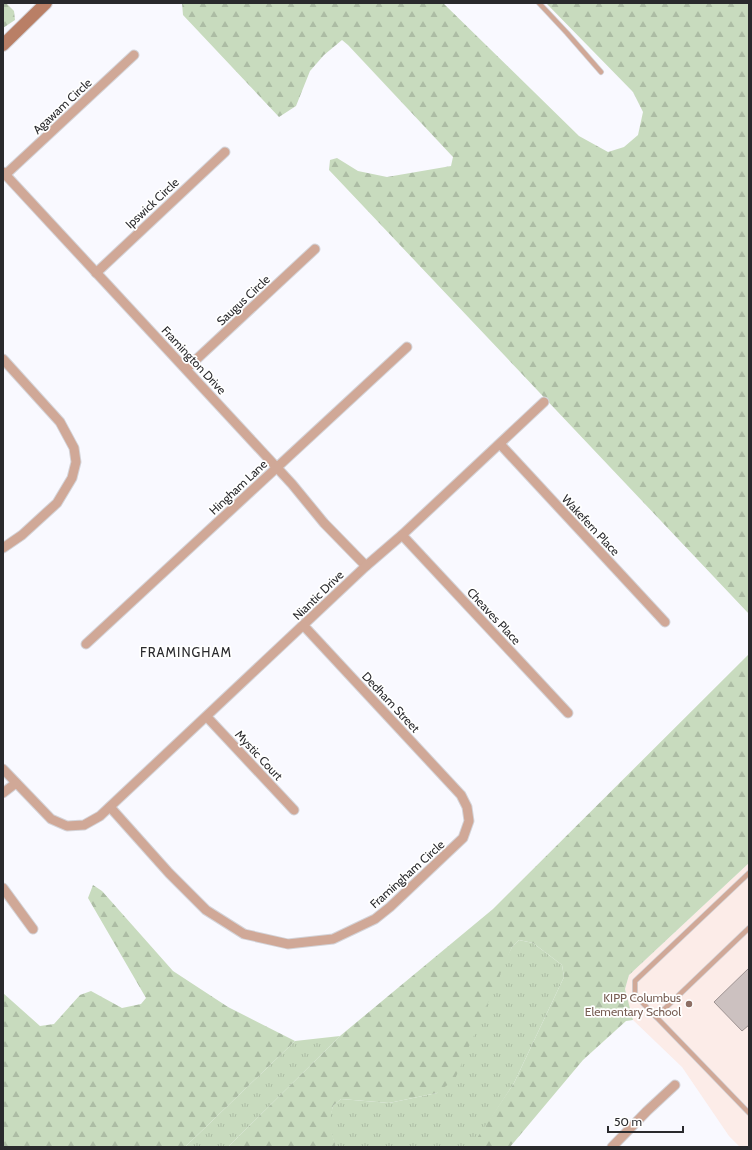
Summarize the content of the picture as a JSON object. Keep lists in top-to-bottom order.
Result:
{
  "streets": {
    "street": [
      "Agawam Circle",
      "Ipswick Circle",
      "Saugus Circle",
      "Framington Drive",
      "Hingham Lane",
      "Wakefern Place",
      "Niantic Drive",
      "Cheaves Place",
      "Dedham Street",
      "Mystic Court",
      "Framingham Circle"
    ]
  },
  "crossings": [
    ["Agawam Circle", "Framington Drive"],
    ["Ipswick Circle", "Framington Drive"],
    ["Saugus Circle", "Framington Drive"],
    ["Framington Drive", "Hingham Lane"],
    ["Framington Drive", "Niantic Drive"],
    ["Wakefern Place", "Niantic Drive"],
    ["Niantic Drive", "Cheaves Place"],
    ["Niantic Drive", "Dedham Street"],
    ["Niantic Drive", "Mystic Court"],
    ["Niantic Drive", "Framingham Circle"],
    ["Dedham Street", "Framingham Circle"]
  ],
  "districts": ["FRAMINGHAM"],
  "places": ["KIPP Columbus Elementary School"],
  "scale_bar": "50 m"
}
